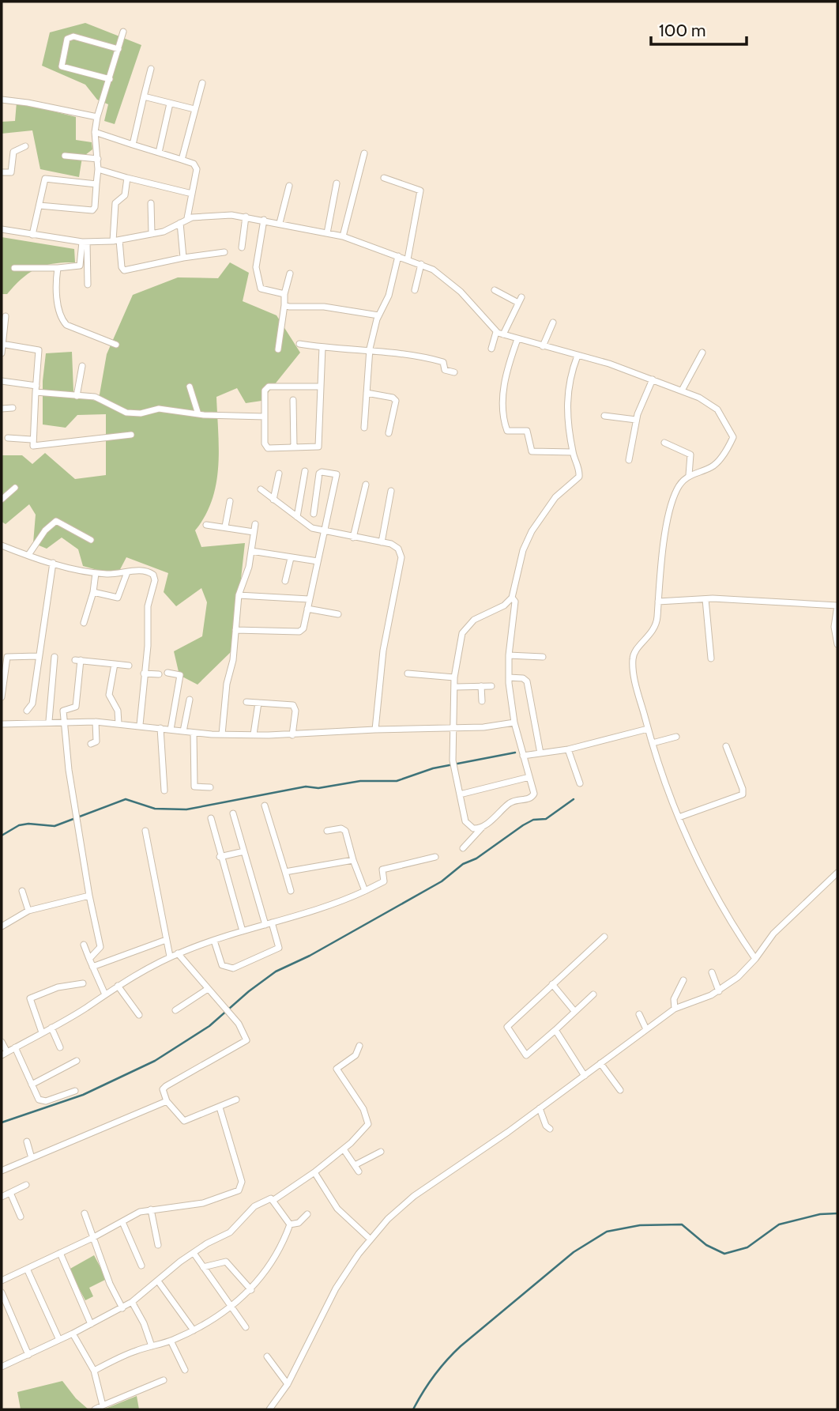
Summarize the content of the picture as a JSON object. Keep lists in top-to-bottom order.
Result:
{
  "scale_bar": "100 m"
}
